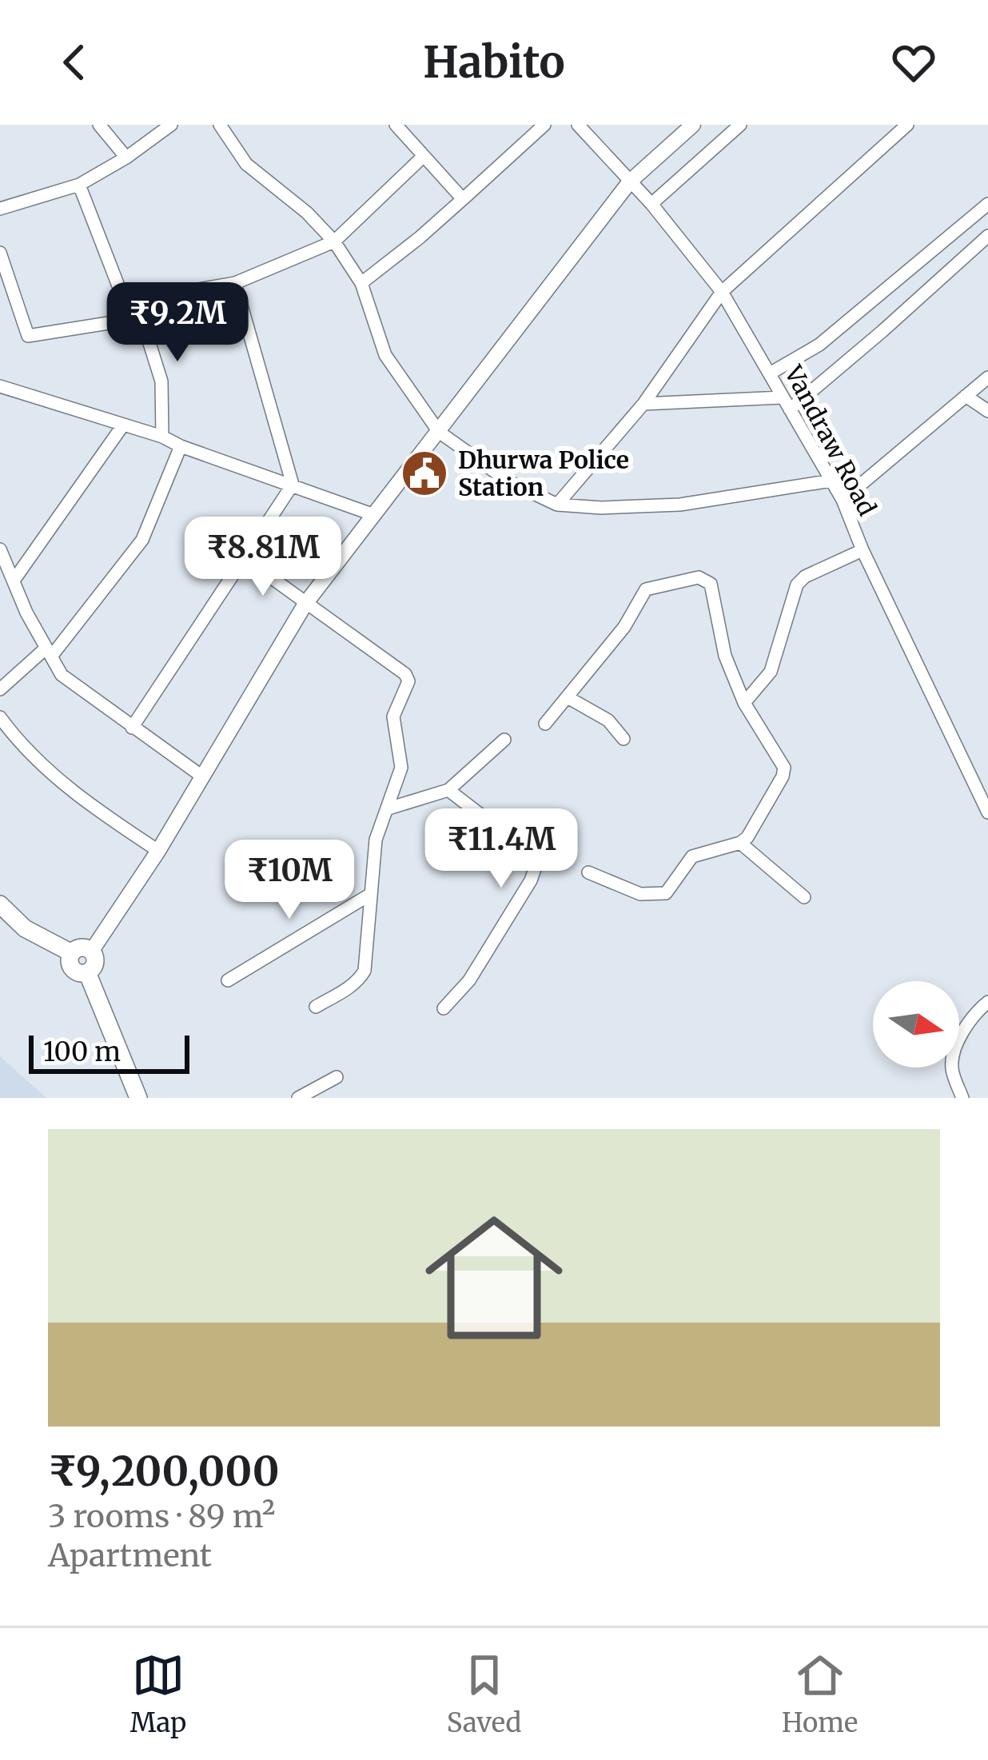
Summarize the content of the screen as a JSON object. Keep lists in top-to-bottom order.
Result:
{
  "streets": {
    "street": ["Vandraw Road"]
  },
  "places": {
    "public building": ["Dhurwa Police Station"]
  },
  "scale_bar": "100 m",
  "north": "right",
  "page": {
    "header": "Habito",
    "price": [
      "₹9.2M",
      "₹8.81M",
      "₹11.4M",
      "₹10M"
    ],
    "scale": "100 m",
    "list": [
      {
        "name": "₹9,200,000",
        "note": "3 rooms · 89 m² · Apartment"
      }
    ],
    "tabs": ["Map", "Saved", "Home"]
  }
}
